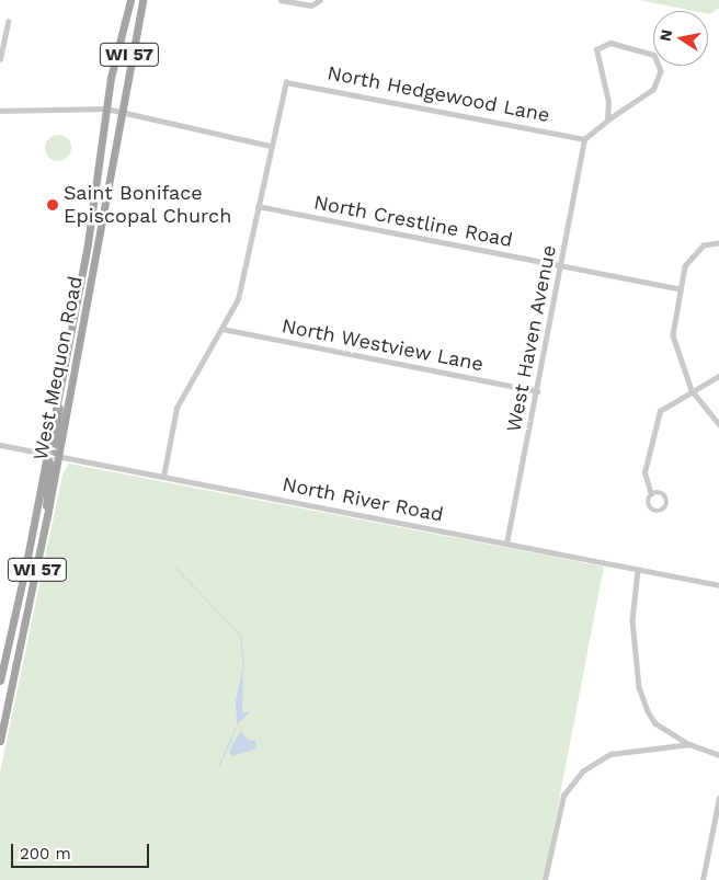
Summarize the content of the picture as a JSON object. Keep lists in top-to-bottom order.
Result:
{
  "streets": {
    "main road": ["WI 57", "West Mequon Road"],
    "street": [
      "North Hedgewood Lane",
      "North Crestline Road",
      "West Haven Avenue",
      "North Westview Lane",
      "North River Road"
    ]
  },
  "crossings": [
    ["North Hedgewood Lane", "West Haven Avenue"],
    ["North Crestline Road", "West Haven Avenue"],
    ["West Haven Avenue", "North Westview Lane"],
    ["West Haven Avenue", "North River Road"],
    ["West Mequon Road", "North River Road"]
  ],
  "places": ["Saint Boniface Episcopal Church"],
  "scale_bar": "200 m",
  "north": "left"
}
